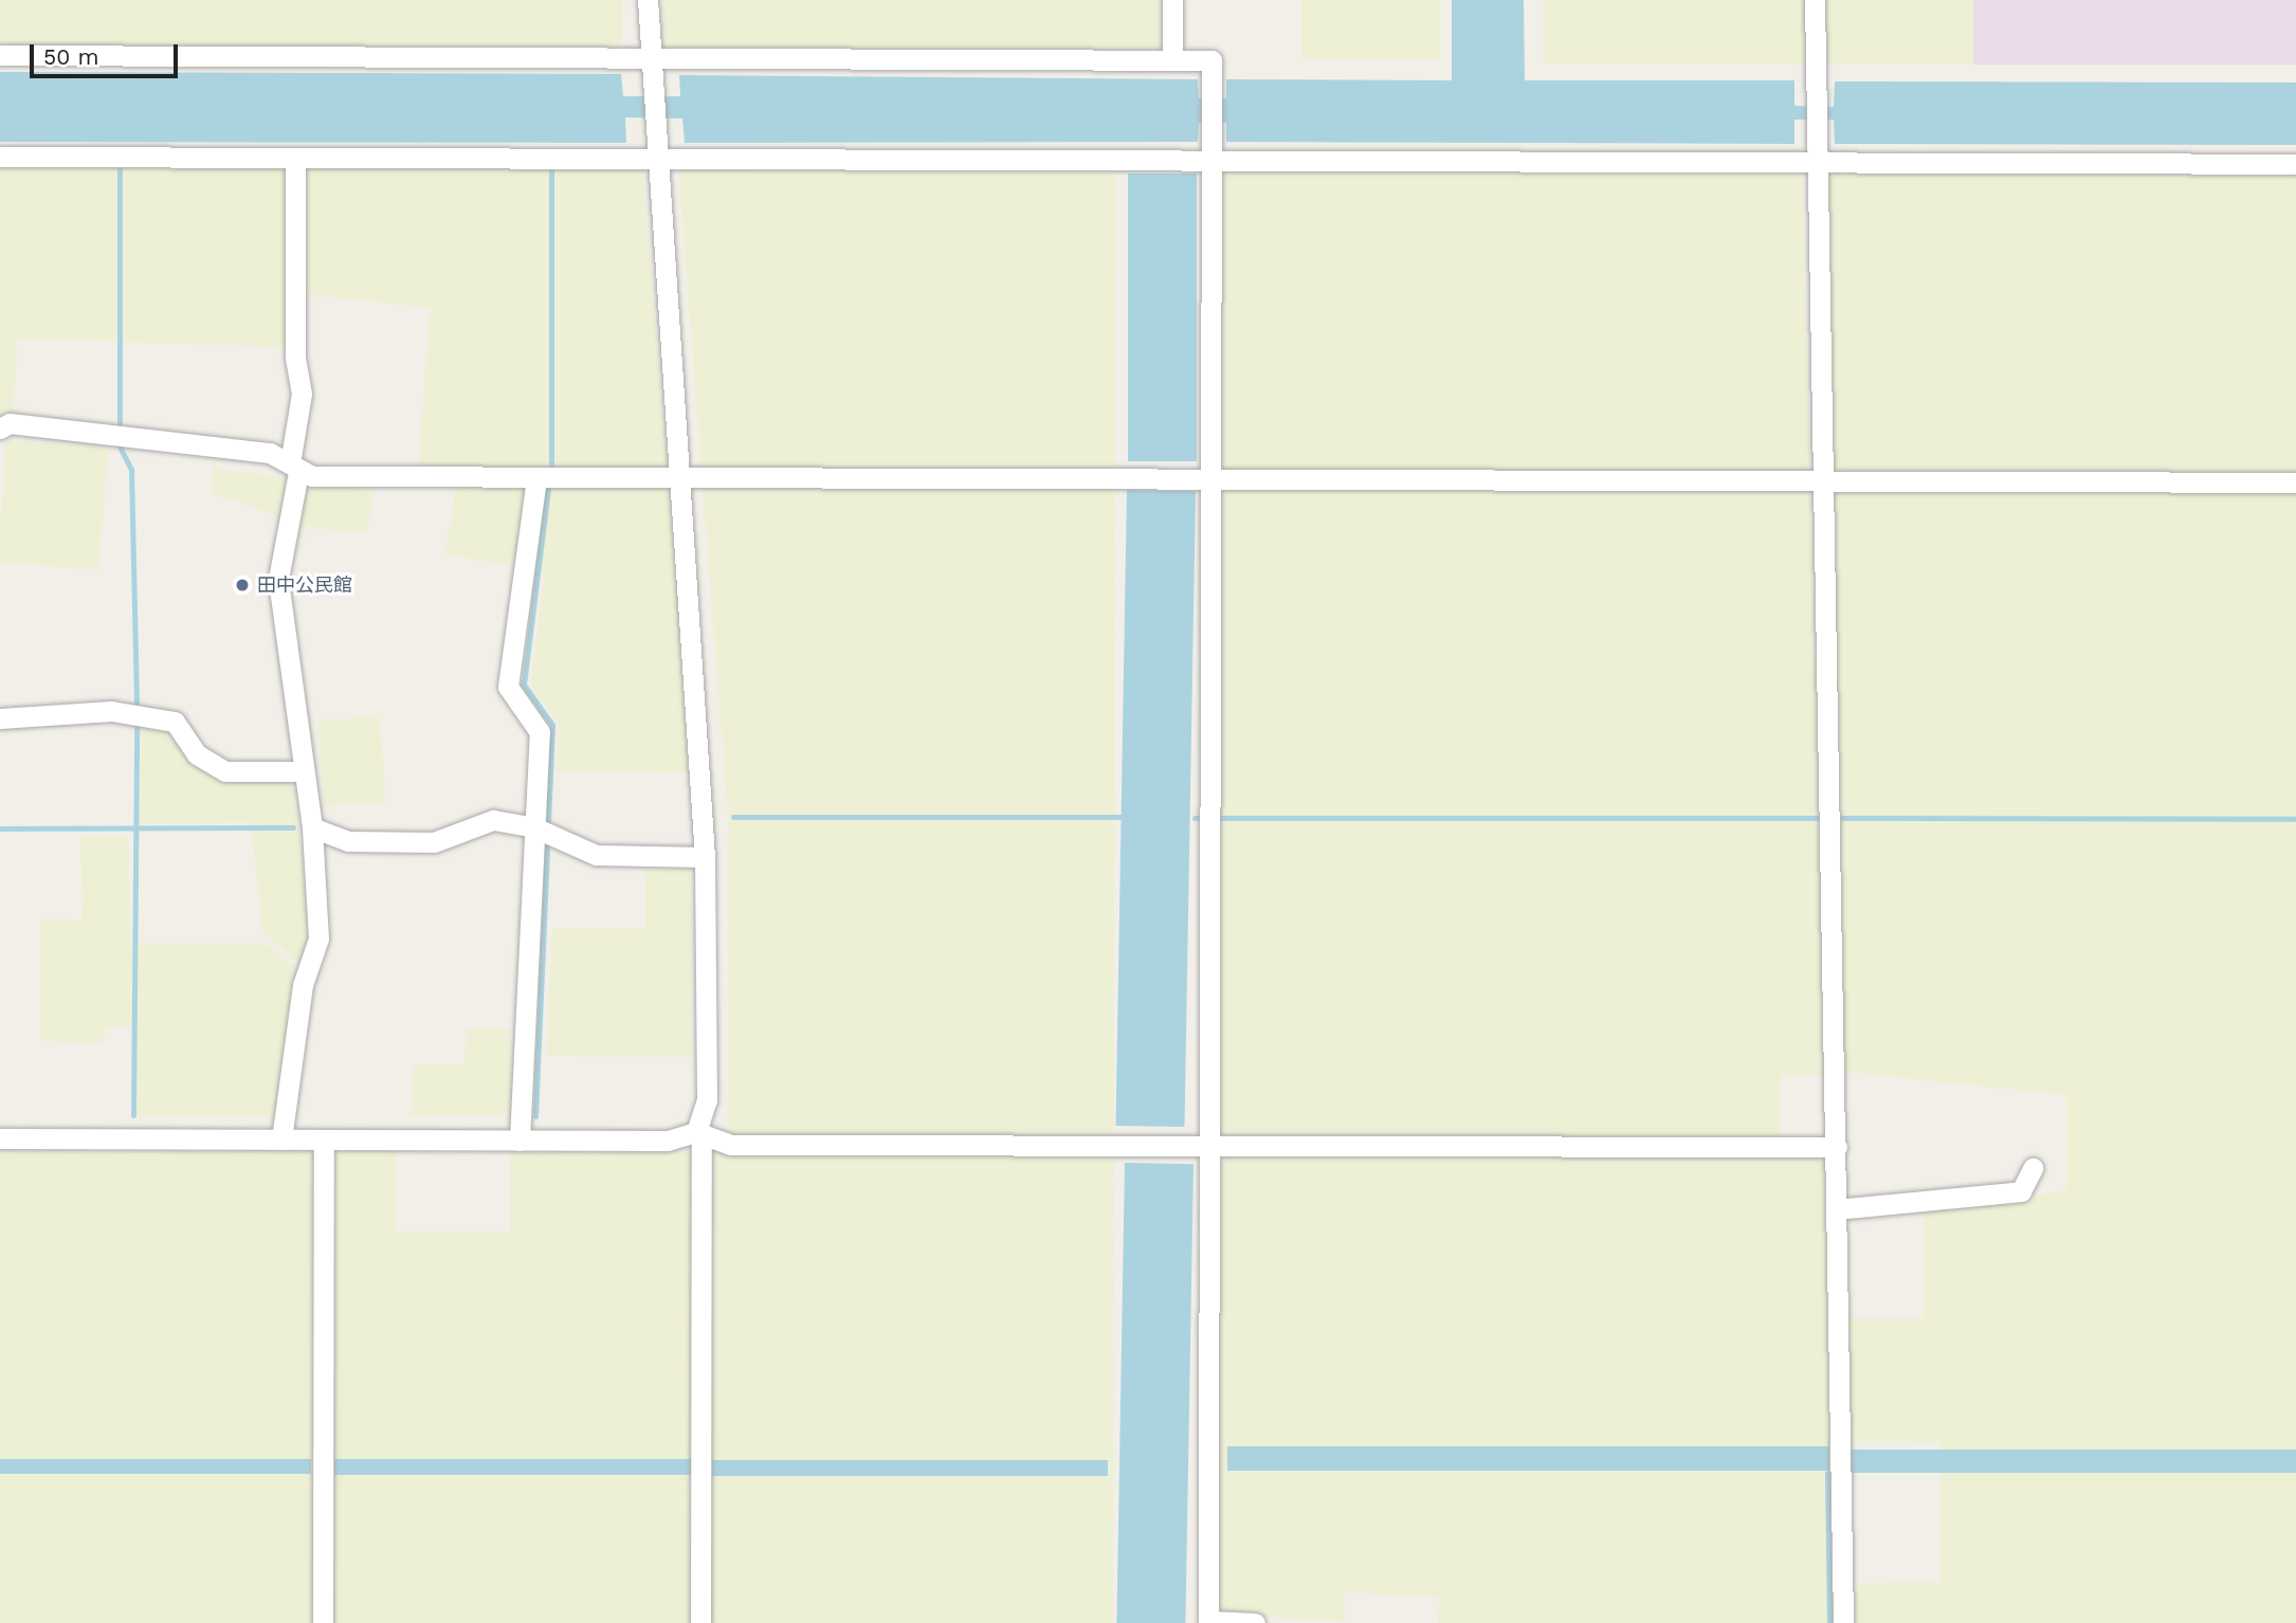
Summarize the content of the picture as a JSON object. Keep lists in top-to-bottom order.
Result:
{
  "places": ["田中公民館"],
  "scale_bar": "50 m"
}
